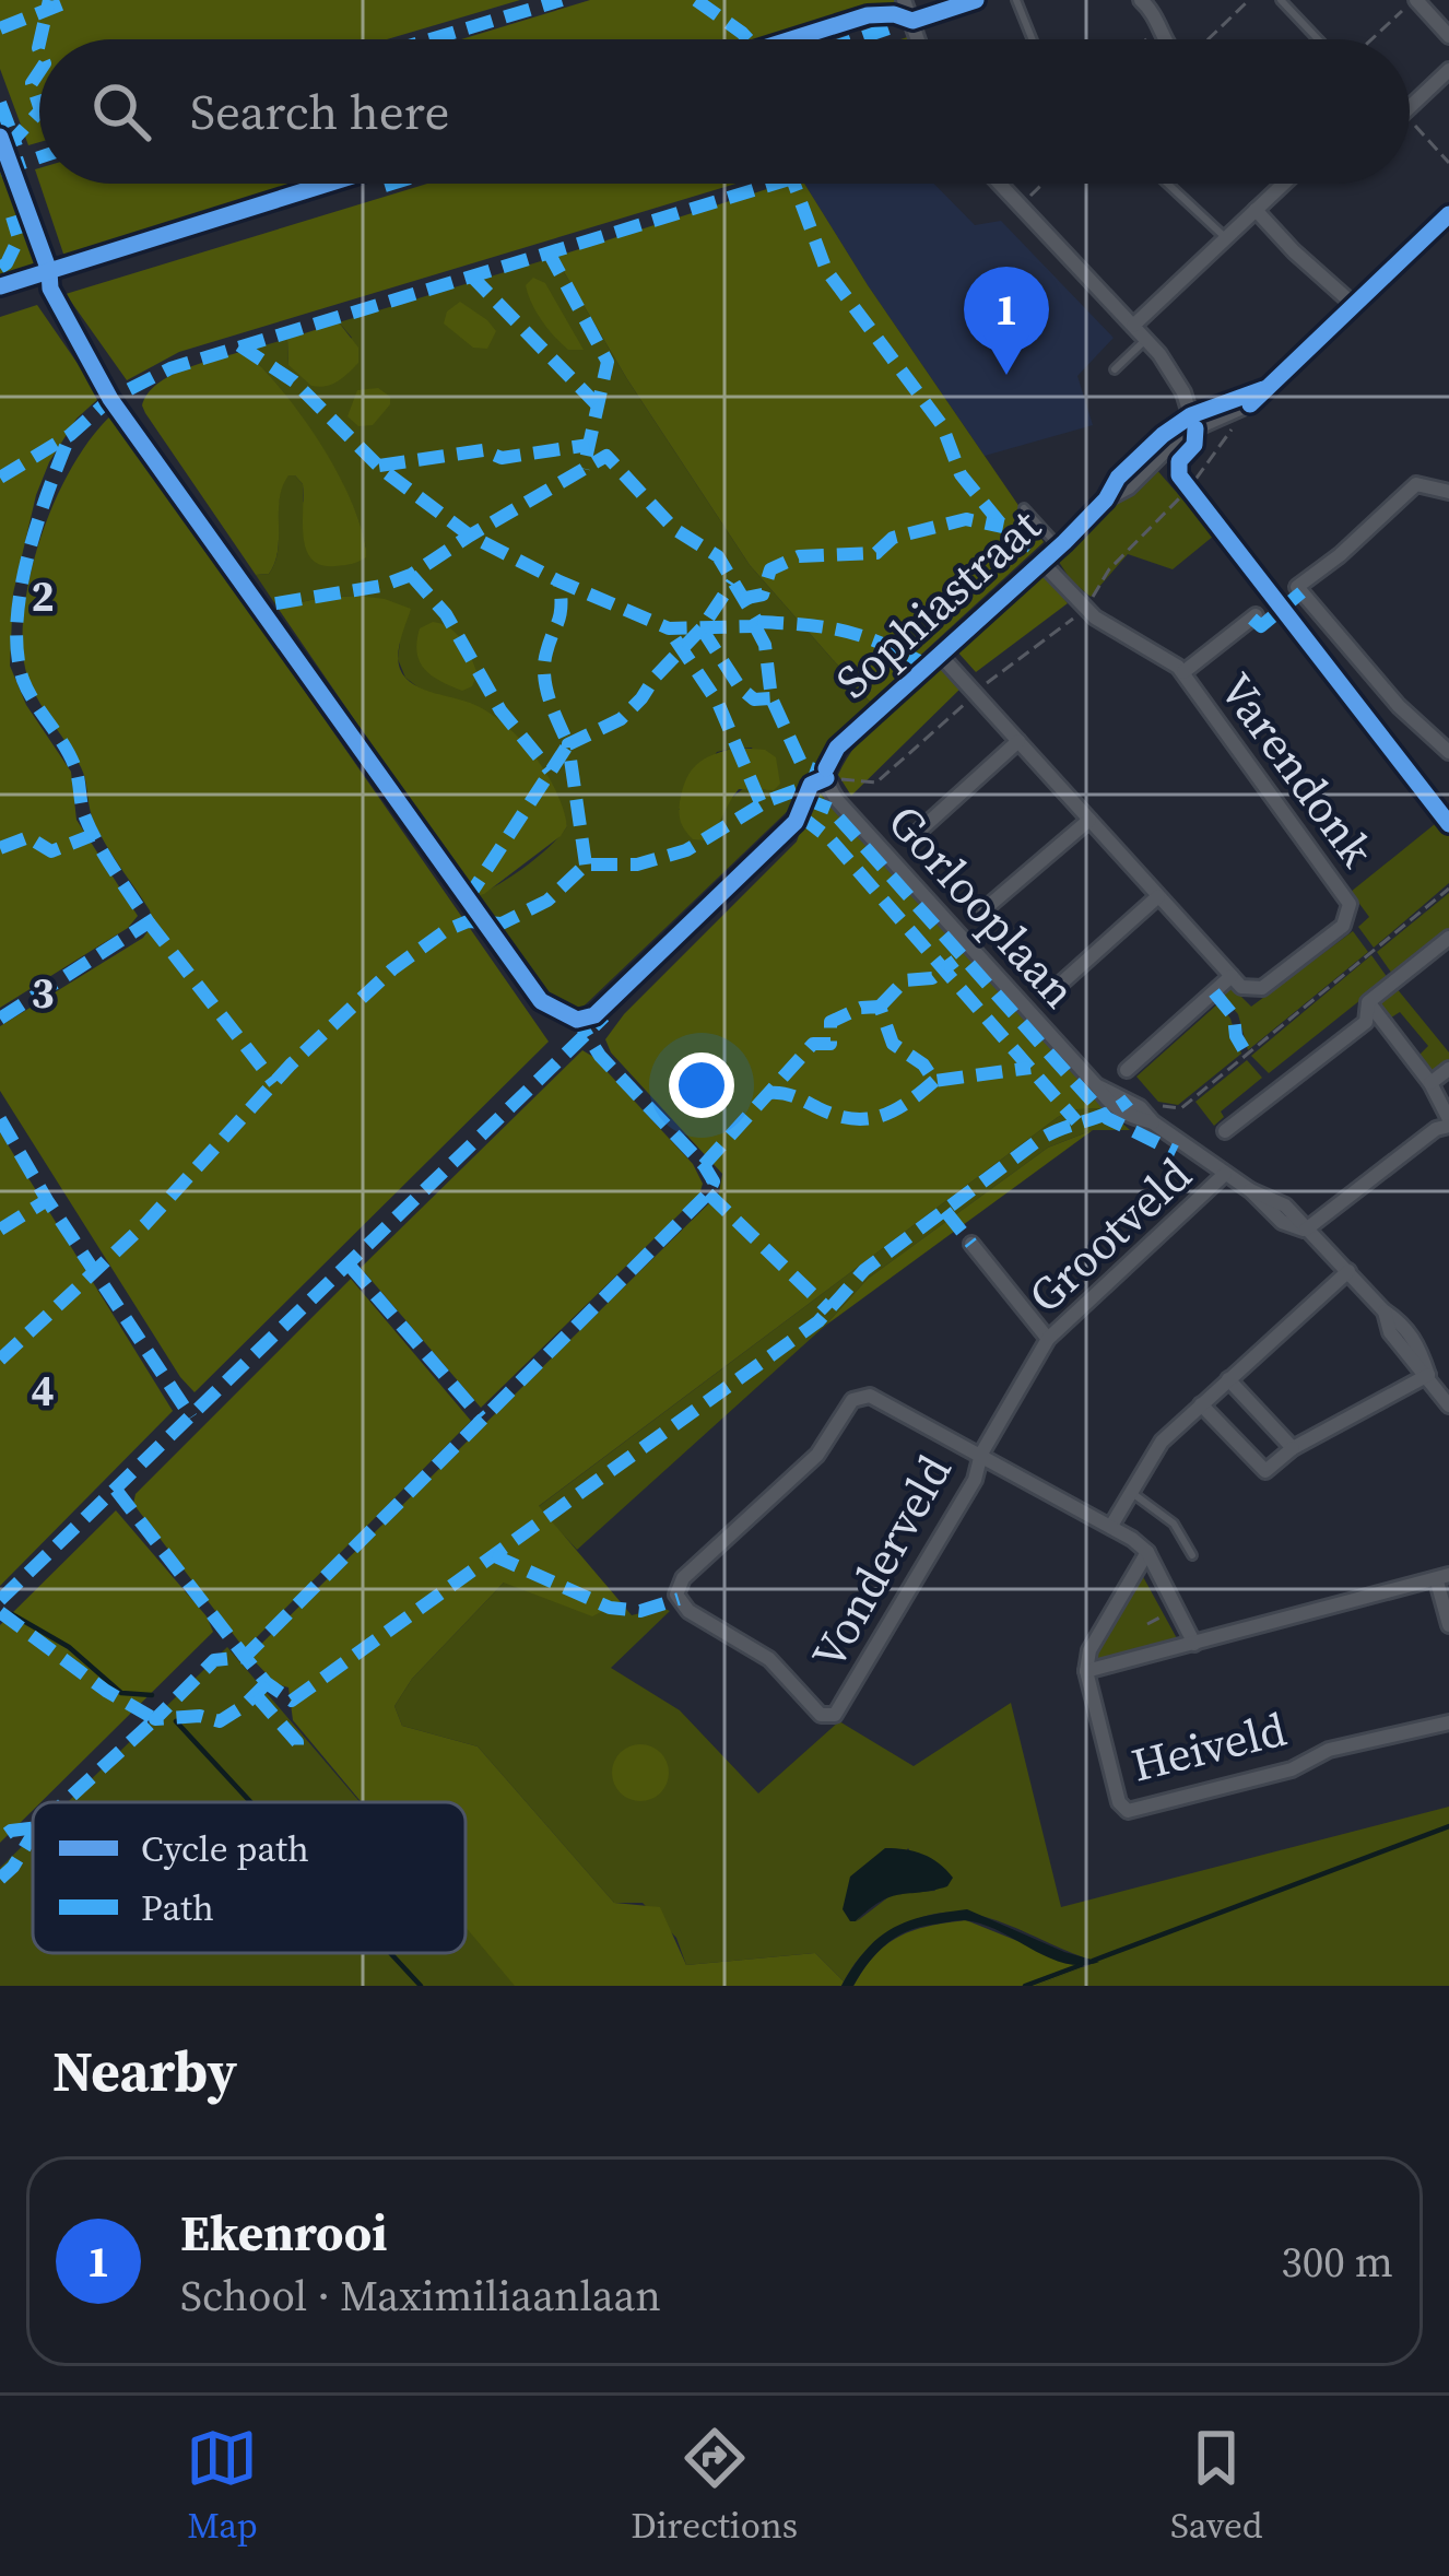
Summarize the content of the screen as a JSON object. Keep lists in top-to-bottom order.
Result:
{
  "streets": {
    "street": [
      "Sophiastraat",
      "Varendonk",
      "Gorlooplaan",
      "Grootveld",
      "Vonderveld",
      "Heiveld"
    ]
  },
  "crossings": [
    ["Sophiastraat", "Varendonk"],
    ["Sophiastraat", "Gorlooplaan"],
    ["Gorlooplaan", "Grootveld"],
    ["Grootveld", "Vonderveld"]
  ],
  "legend": ["Cycle path", "Path"],
  "page": {
    "search": "Search here",
    "pins": "1",
    "heading": "Nearby",
    "list": [
      {
        "mark": "1",
        "name": "Ekenrooi",
        "note": "School · Maximiliaanlaan",
        "value": "300 m"
      }
    ],
    "nav": ["Map", "Directions", "Saved"]
  },
  "grid": {
    "rows": ["2", "3", "4"]
  }
}
